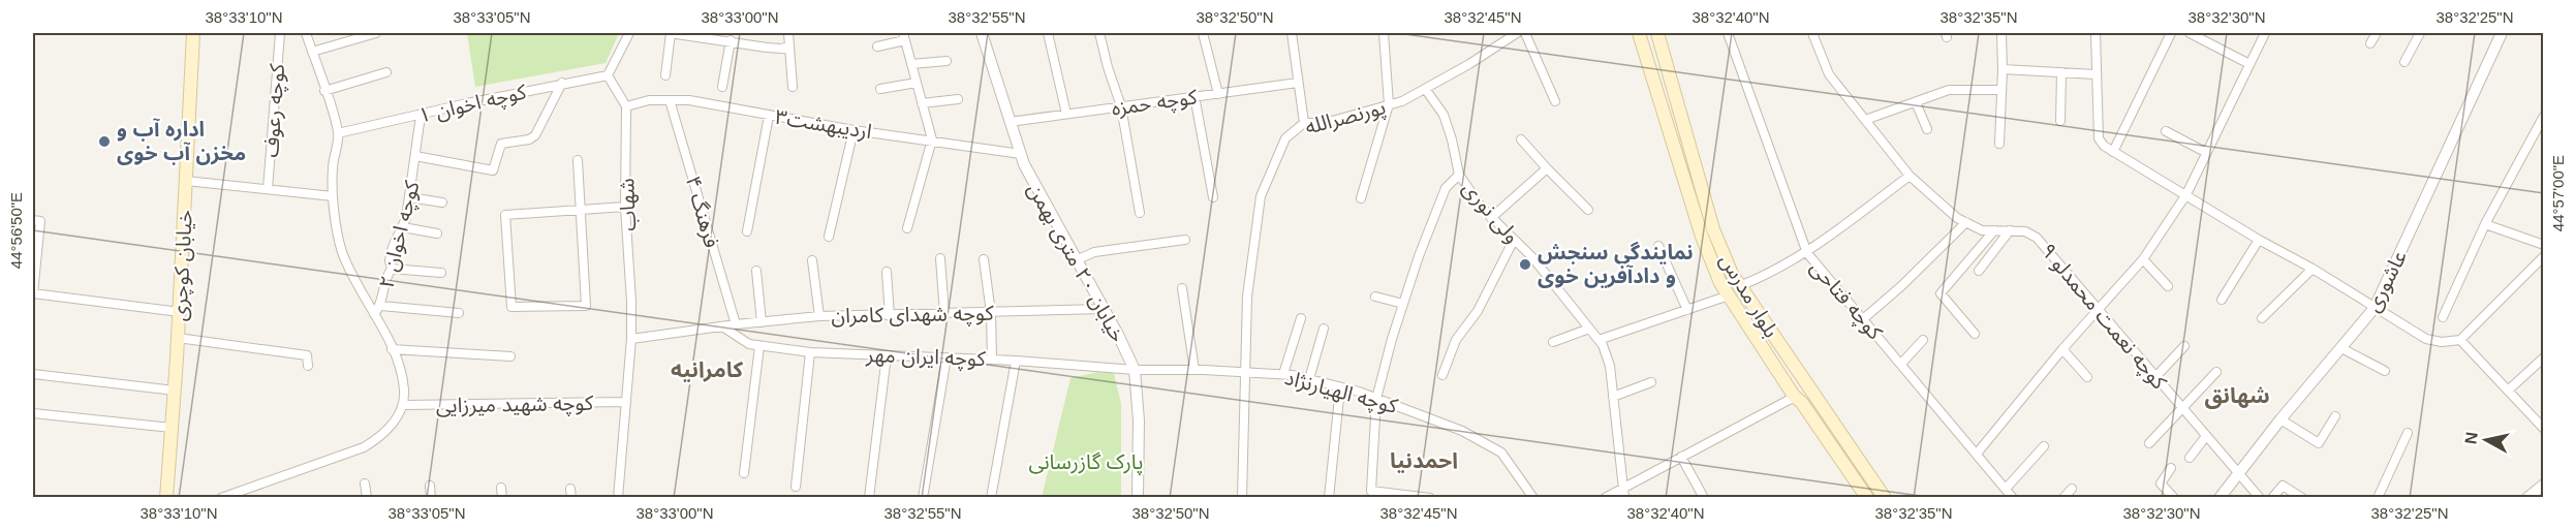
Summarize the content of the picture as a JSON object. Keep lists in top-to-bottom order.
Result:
{
  "streets": {
    "main road": ["خیابان کوچری", "بلوار مدرس"],
    "street": [
      "کوچه حمزه",
      "کوچه اخوان ۱",
      "کوچه رعوف",
      "پورنصرالله",
      "اردیبهشت۳",
      "شهاب",
      "فرهنگ ۴",
      "ولی نوری",
      "کوچه اخوان ۲",
      "خیابان ۲۰ متری بهمن",
      "عاشوری",
      "کوچه فتاحی",
      "کوچه شهدای کامران",
      "کوچه نعمت محمدلو ۹",
      "کوچه ایران مهر",
      "کوچه الهیارنژاد",
      "کوچه شهید میرزایی"
    ]
  },
  "crossings": [
    ["کوچه حمزه", "خیابان ۲۰ متری بهمن"],
    ["کوچه اخوان ۱", "کوچه اخوان ۲"],
    ["پورنصرالله", "ولی نوری"],
    ["پورنصرالله", "کوچه الهیارنژاد"],
    ["اردیبهشت۳", "شهاب"],
    ["اردیبهشت۳", "فرهنگ ۴"],
    ["اردیبهشت۳", "خیابان ۲۰ متری بهمن"],
    ["شهاب", "کوچه شهدای کامران"],
    ["شهاب", "کوچه شهید میرزایی"],
    ["فرهنگ ۴", "کوچه شهدای کامران"],
    ["خیابان ۲۰ متری بهمن", "کوچه شهدای کامران"],
    ["خیابان ۲۰ متری بهمن", "کوچه ایران مهر"],
    ["خیابان ۲۰ متری بهمن", "کوچه الهیارنژاد"],
    ["عاشوری", "کوچه نعمت محمدلو ۹"],
    ["کوچه شهدای کامران", "کوچه ایران مهر"],
    ["کوچه ایران مهر", "کوچه الهیارنژاد"]
  ],
  "districts": ["کامرانیه", "شهانق", "احمدنیا"],
  "parks": ["پارک گازرسانی"],
  "places": ["اداره آب و مخزن آب خوی", "نمایندگی سنجش و دادآفرین خوی"],
  "north": "left",
  "coordinates": [
    "38°33'10\"N",
    "38°33'05\"N",
    "38°33'00\"N",
    "38°32'55\"N",
    "38°32'50\"N",
    "38°32'45\"N",
    "38°32'40\"N",
    "38°32'35\"N",
    "38°32'30\"N",
    "38°32'25\"N",
    "44°57'00\"E",
    "44°56'50\"E"
  ]
}
